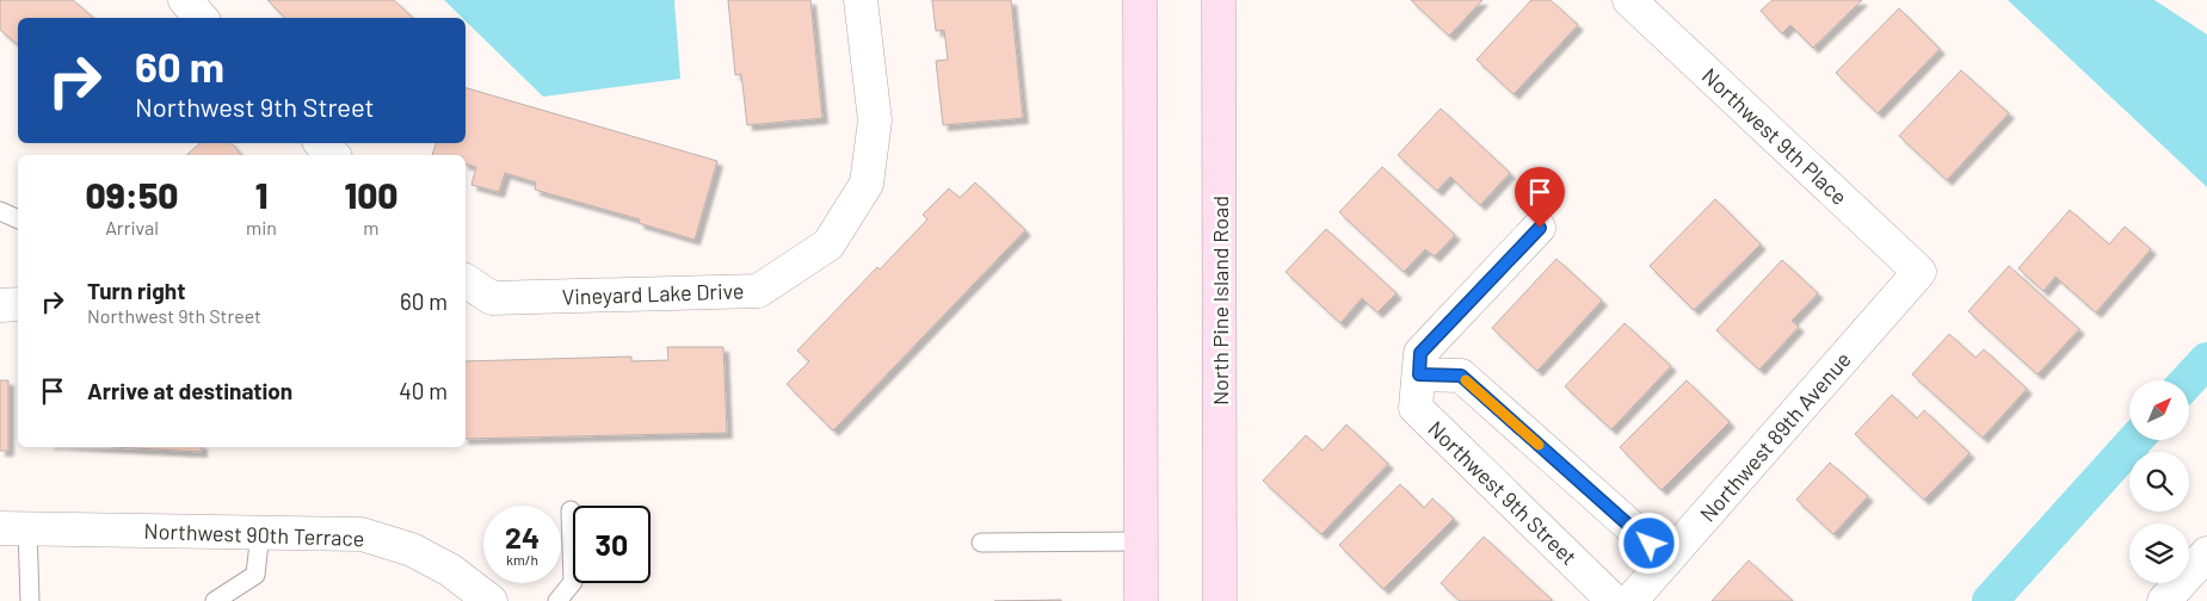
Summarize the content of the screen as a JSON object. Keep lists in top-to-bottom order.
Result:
{
  "streets": {
    "main road": ["North Pine Island Road"],
    "street": [
      "Northwest 9th Place",
      "Vineyard Lake Drive",
      "Northwest 89th Avenue",
      "Northwest 9th Street",
      "Northwest 90th Terrace"
    ]
  },
  "crossings": [
    ["Northwest 9th Place", "Northwest 89th Avenue"]
  ],
  "north": "top right",
  "page": {
    "turn": ["60 m", "Northwest 9th Street"],
    "eta": [
      "09:50",
      "Arrival",
      "1",
      "min",
      "100",
      "m"
    ],
    "list": [
      {
        "name": "Turn right",
        "note": "Northwest 9th Street",
        "value": "60 m"
      },
      {
        "name": "Arrive at destination",
        "value": "40 m"
      }
    ],
    "speed": "24 km/h",
    "limit": "30"
  }
}
